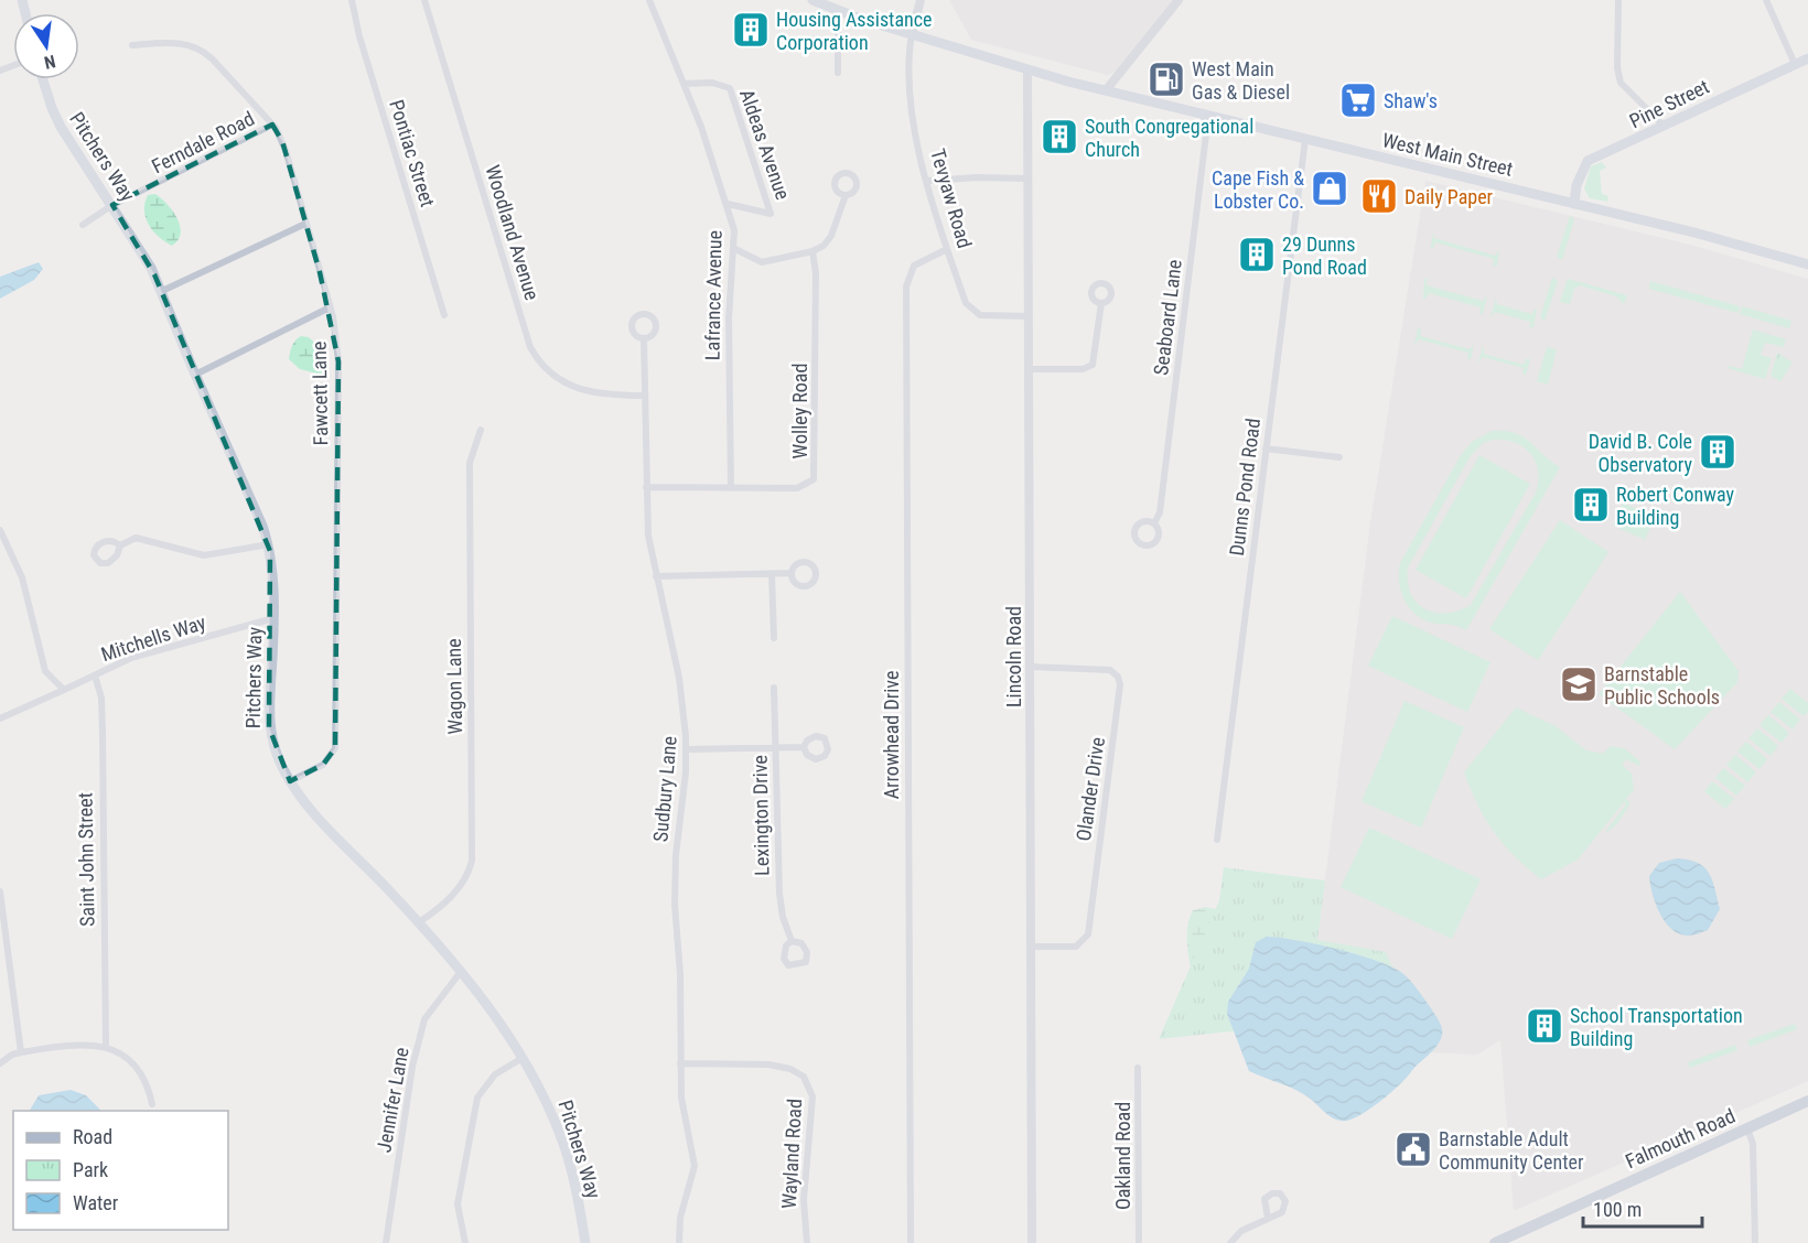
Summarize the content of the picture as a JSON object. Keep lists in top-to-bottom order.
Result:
{
  "streets": {
    "main road": [
      "Pine Street",
      "West Main Street",
      "Pitchers Way",
      "Falmouth Road"
    ],
    "street": [
      "Ferndale Road",
      "Aldeas Avenue",
      "Pontiac Street",
      "Tevyaw Road",
      "Woodland Avenue",
      "Lafrance Avenue",
      "Seaboard Lane",
      "Fawcett Lane",
      "Wolley Road",
      "Dunns Pond Road",
      "Mitchells Way",
      "Lincoln Road",
      "Wagon Lane",
      "Arrowhead Drive",
      "Sudbury Lane",
      "Olander Drive",
      "Lexington Drive",
      "Saint John Street",
      "Jennifer Lane",
      "Wayland Road",
      "Oakland Road"
    ]
  },
  "crossings": [
    ["Pine Street", "West Main Street"],
    ["Ferndale Road", "Pitchers Way"],
    ["Ferndale Road", "Fawcett Lane"],
    ["Aldeas Avenue", "Lafrance Avenue"],
    ["West Main Street", "Tevyaw Road"],
    ["West Main Street", "Seaboard Lane"],
    ["West Main Street", "Dunns Pond Road"],
    ["West Main Street", "Lincoln Road"],
    ["Pitchers Way", "Fawcett Lane"],
    ["Pitchers Way", "Mitchells Way"],
    ["Pitchers Way", "Wagon Lane"],
    ["Pitchers Way", "Jennifer Lane"],
    ["Tevyaw Road", "Lincoln Road"],
    ["Tevyaw Road", "Arrowhead Drive"],
    ["Woodland Avenue", "Sudbury Lane"],
    ["Lafrance Avenue", "Wolley Road"],
    ["Wolley Road", "Sudbury Lane"],
    ["Mitchells Way", "Saint John Street"],
    ["Lincoln Road", "Olander Drive"],
    ["Sudbury Lane", "Wayland Road"]
  ],
  "places": {
    "building": [
      "Housing Assistance Corporation",
      "South Congregational Church",
      "29 Dunns Pond Road",
      "David B. Cole Observatory",
      "Robert Conway Building",
      "School Transportation Building"
    ],
    "fuel station": ["West Main Gas & Diesel"],
    "supermarket": ["Shaw's"],
    "shop": ["Cape Fish & Lobster Co."],
    "restaurant": ["Daily Paper"],
    "school or university": ["Barnstable Public Schools"],
    "public building": ["Barnstable Adult Community Center"]
  },
  "legend": ["Road", "Park", "Water"],
  "scale_bar": "100 m",
  "north": "bottom"
}
